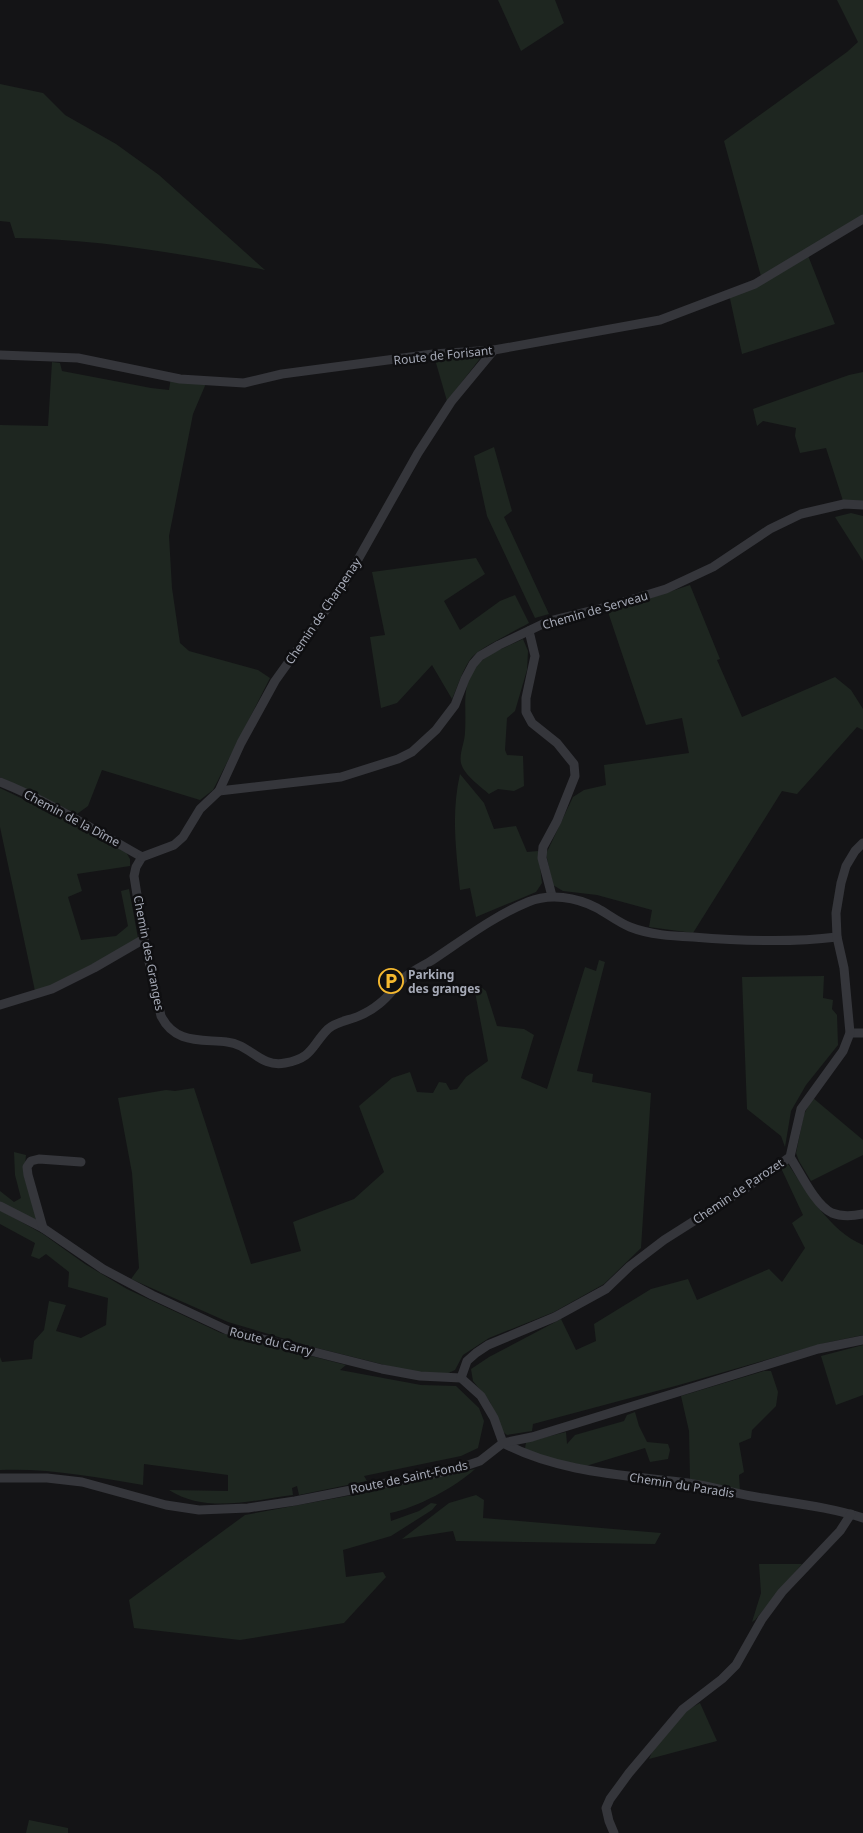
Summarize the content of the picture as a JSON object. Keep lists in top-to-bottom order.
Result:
{
  "streets": {
    "street": [
      "Route de Forisant",
      "Chemin de Serveau",
      "Chemin de Charpenay",
      "Chemin de la Dîme",
      "Chemin des Granges",
      "Chemin de Parozet",
      "Route du Carry",
      "Route de Saint-Fonds",
      "Chemin du Paradis"
    ]
  },
  "crossings": [
    ["Route de Forisant", "Chemin de Charpenay"],
    ["Chemin de Serveau", "Chemin de Charpenay"],
    ["Chemin de Charpenay", "Chemin de la Dîme"],
    ["Chemin de Charpenay", "Chemin des Granges"],
    ["Chemin de la Dîme", "Chemin des Granges"],
    ["Chemin de Parozet", "Route du Carry"],
    ["Route de Saint-Fonds", "Chemin du Paradis"]
  ],
  "places": {
    "parking": ["Parking des granges"]
  }
}
